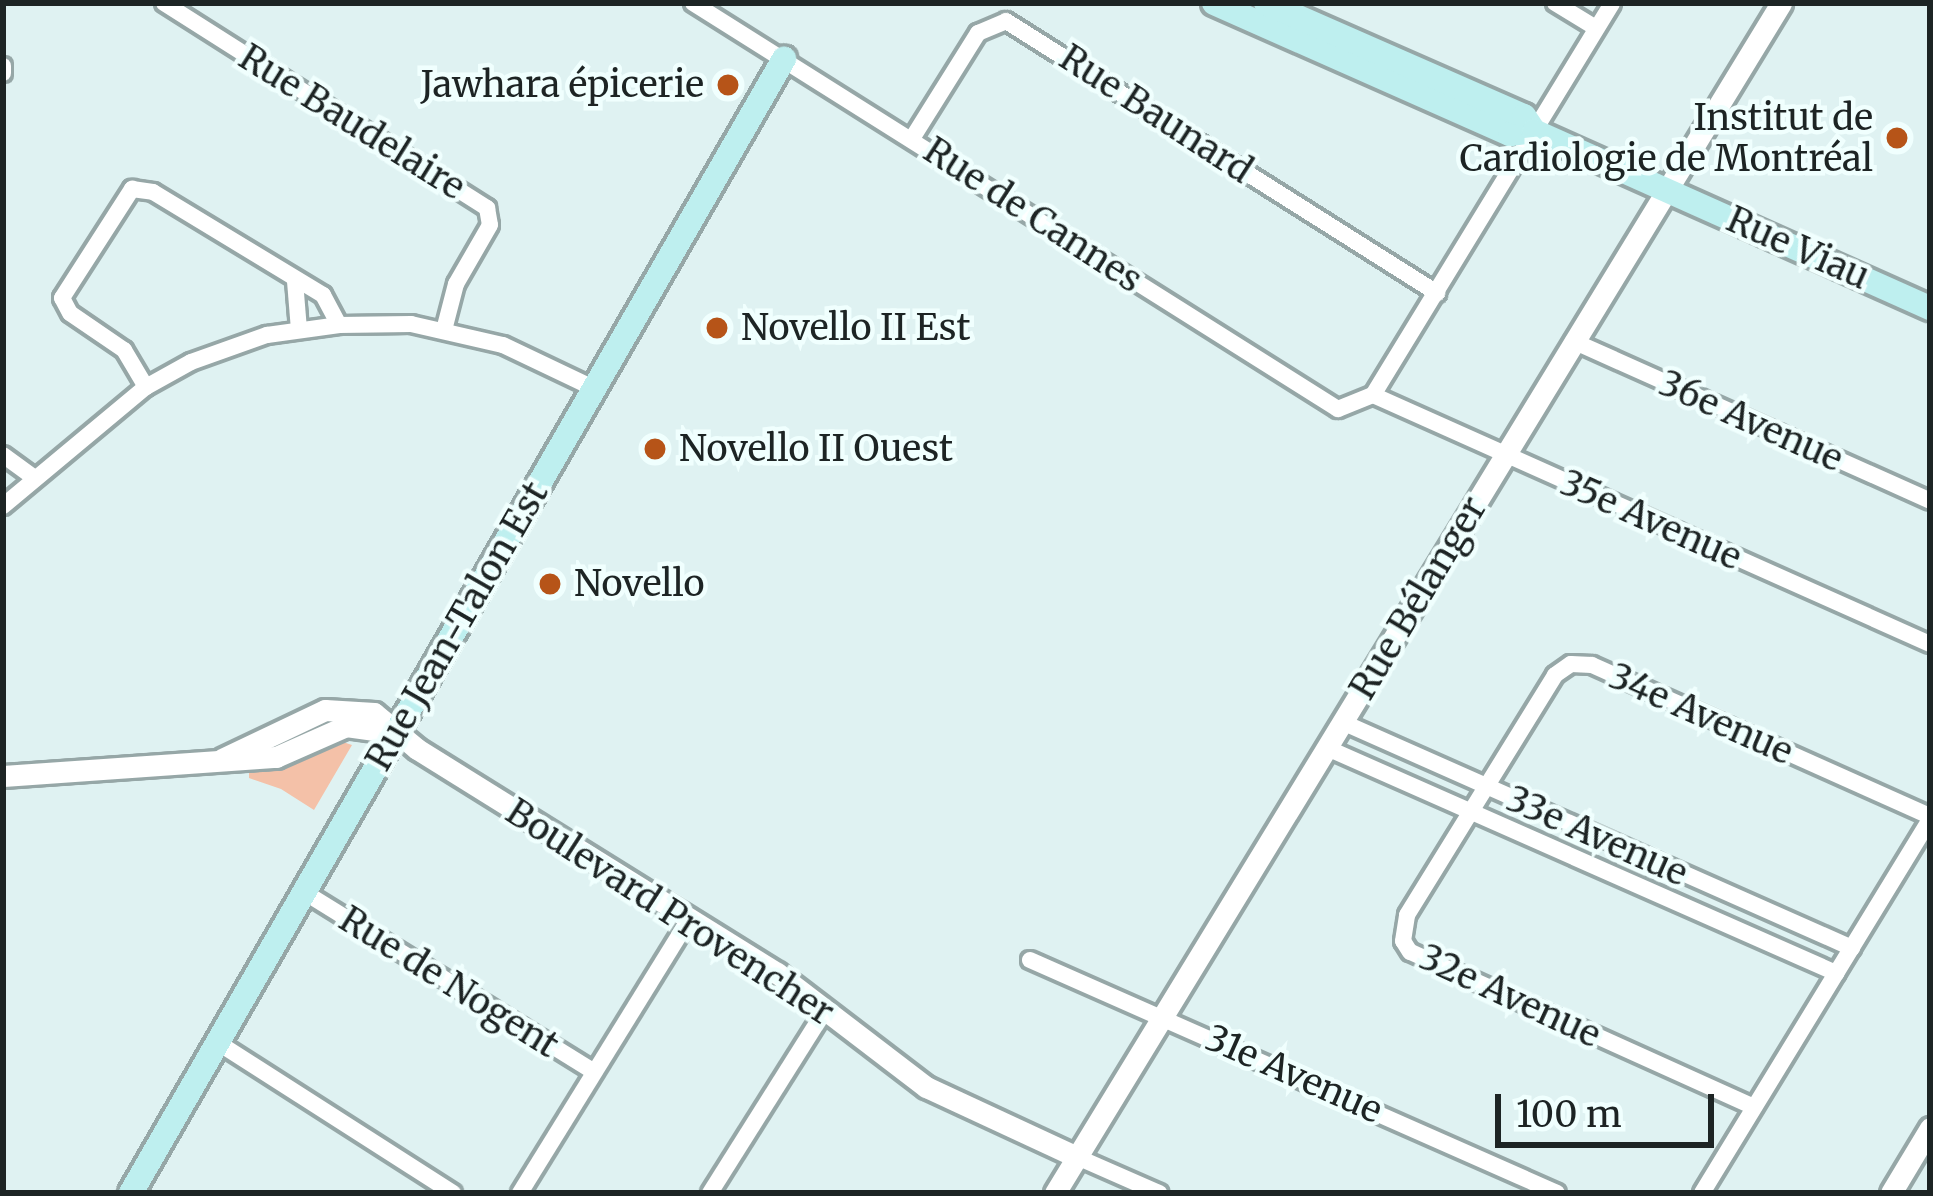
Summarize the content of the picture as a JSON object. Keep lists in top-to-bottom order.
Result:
{
  "streets": {
    "main road": ["Rue Viau", "Rue Jean-Talon Est"],
    "street": [
      "Rue Baunard",
      "Rue Baudelaire",
      "Rue de Cannes",
      "36e Avenue",
      "35e Avenue",
      "Rue Bélanger",
      "34e Avenue",
      "33e Avenue",
      "Boulevard Provencher",
      "Rue de Nogent",
      "32e Avenue",
      "31e Avenue"
    ]
  },
  "crossings": [
    ["Rue Baunard", "Rue de Cannes"],
    ["Rue de Cannes", "35e Avenue"],
    ["Rue de Cannes", "Rue Jean-Talon Est"],
    ["Rue Viau", "Rue Bélanger"],
    ["36e Avenue", "Rue Bélanger"],
    ["35e Avenue", "Rue Bélanger"],
    ["Rue Bélanger", "33e Avenue"],
    ["Rue Bélanger", "Boulevard Provencher"],
    ["Rue Bélanger", "31e Avenue"],
    ["Rue Jean-Talon Est", "Boulevard Provencher"],
    ["Rue Jean-Talon Est", "Rue de Nogent"],
    ["34e Avenue", "33e Avenue"],
    ["34e Avenue", "32e Avenue"],
    ["33e Avenue", "32e Avenue"]
  ],
  "places": [
    "Jawhara épicerie",
    "Institut de Cardiologie de Montréal",
    "Novello II Est",
    "Novello II Ouest",
    "Novello"
  ],
  "scale_bar": "100 m"
}
